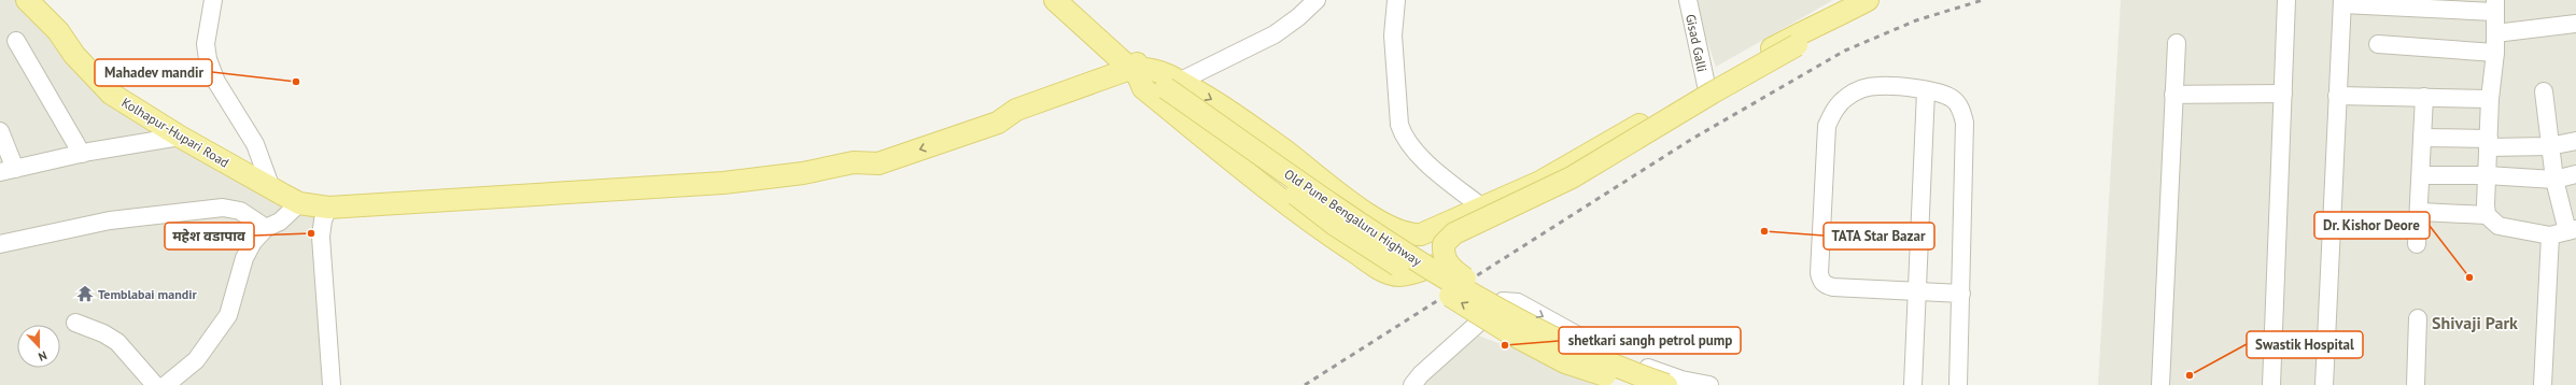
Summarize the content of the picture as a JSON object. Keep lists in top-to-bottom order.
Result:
{
  "streets": {
    "main road": ["Kolhapur-Hupari Road", "Old Pune Bengaluru Highway"],
    "street": ["Gisad Galli"]
  },
  "districts": ["Shivaji Park"],
  "places": {
    "other": [
      "Mahadev mandir",
      "TATA Star Bazar",
      "महेश वडापाव",
      "Dr. Kishor Deore",
      "shetkari sangh petrol pump",
      "Swastik Hospital"
    ],
    "temple": ["Temblabai mandir"]
  },
  "north": "bottom"
}
